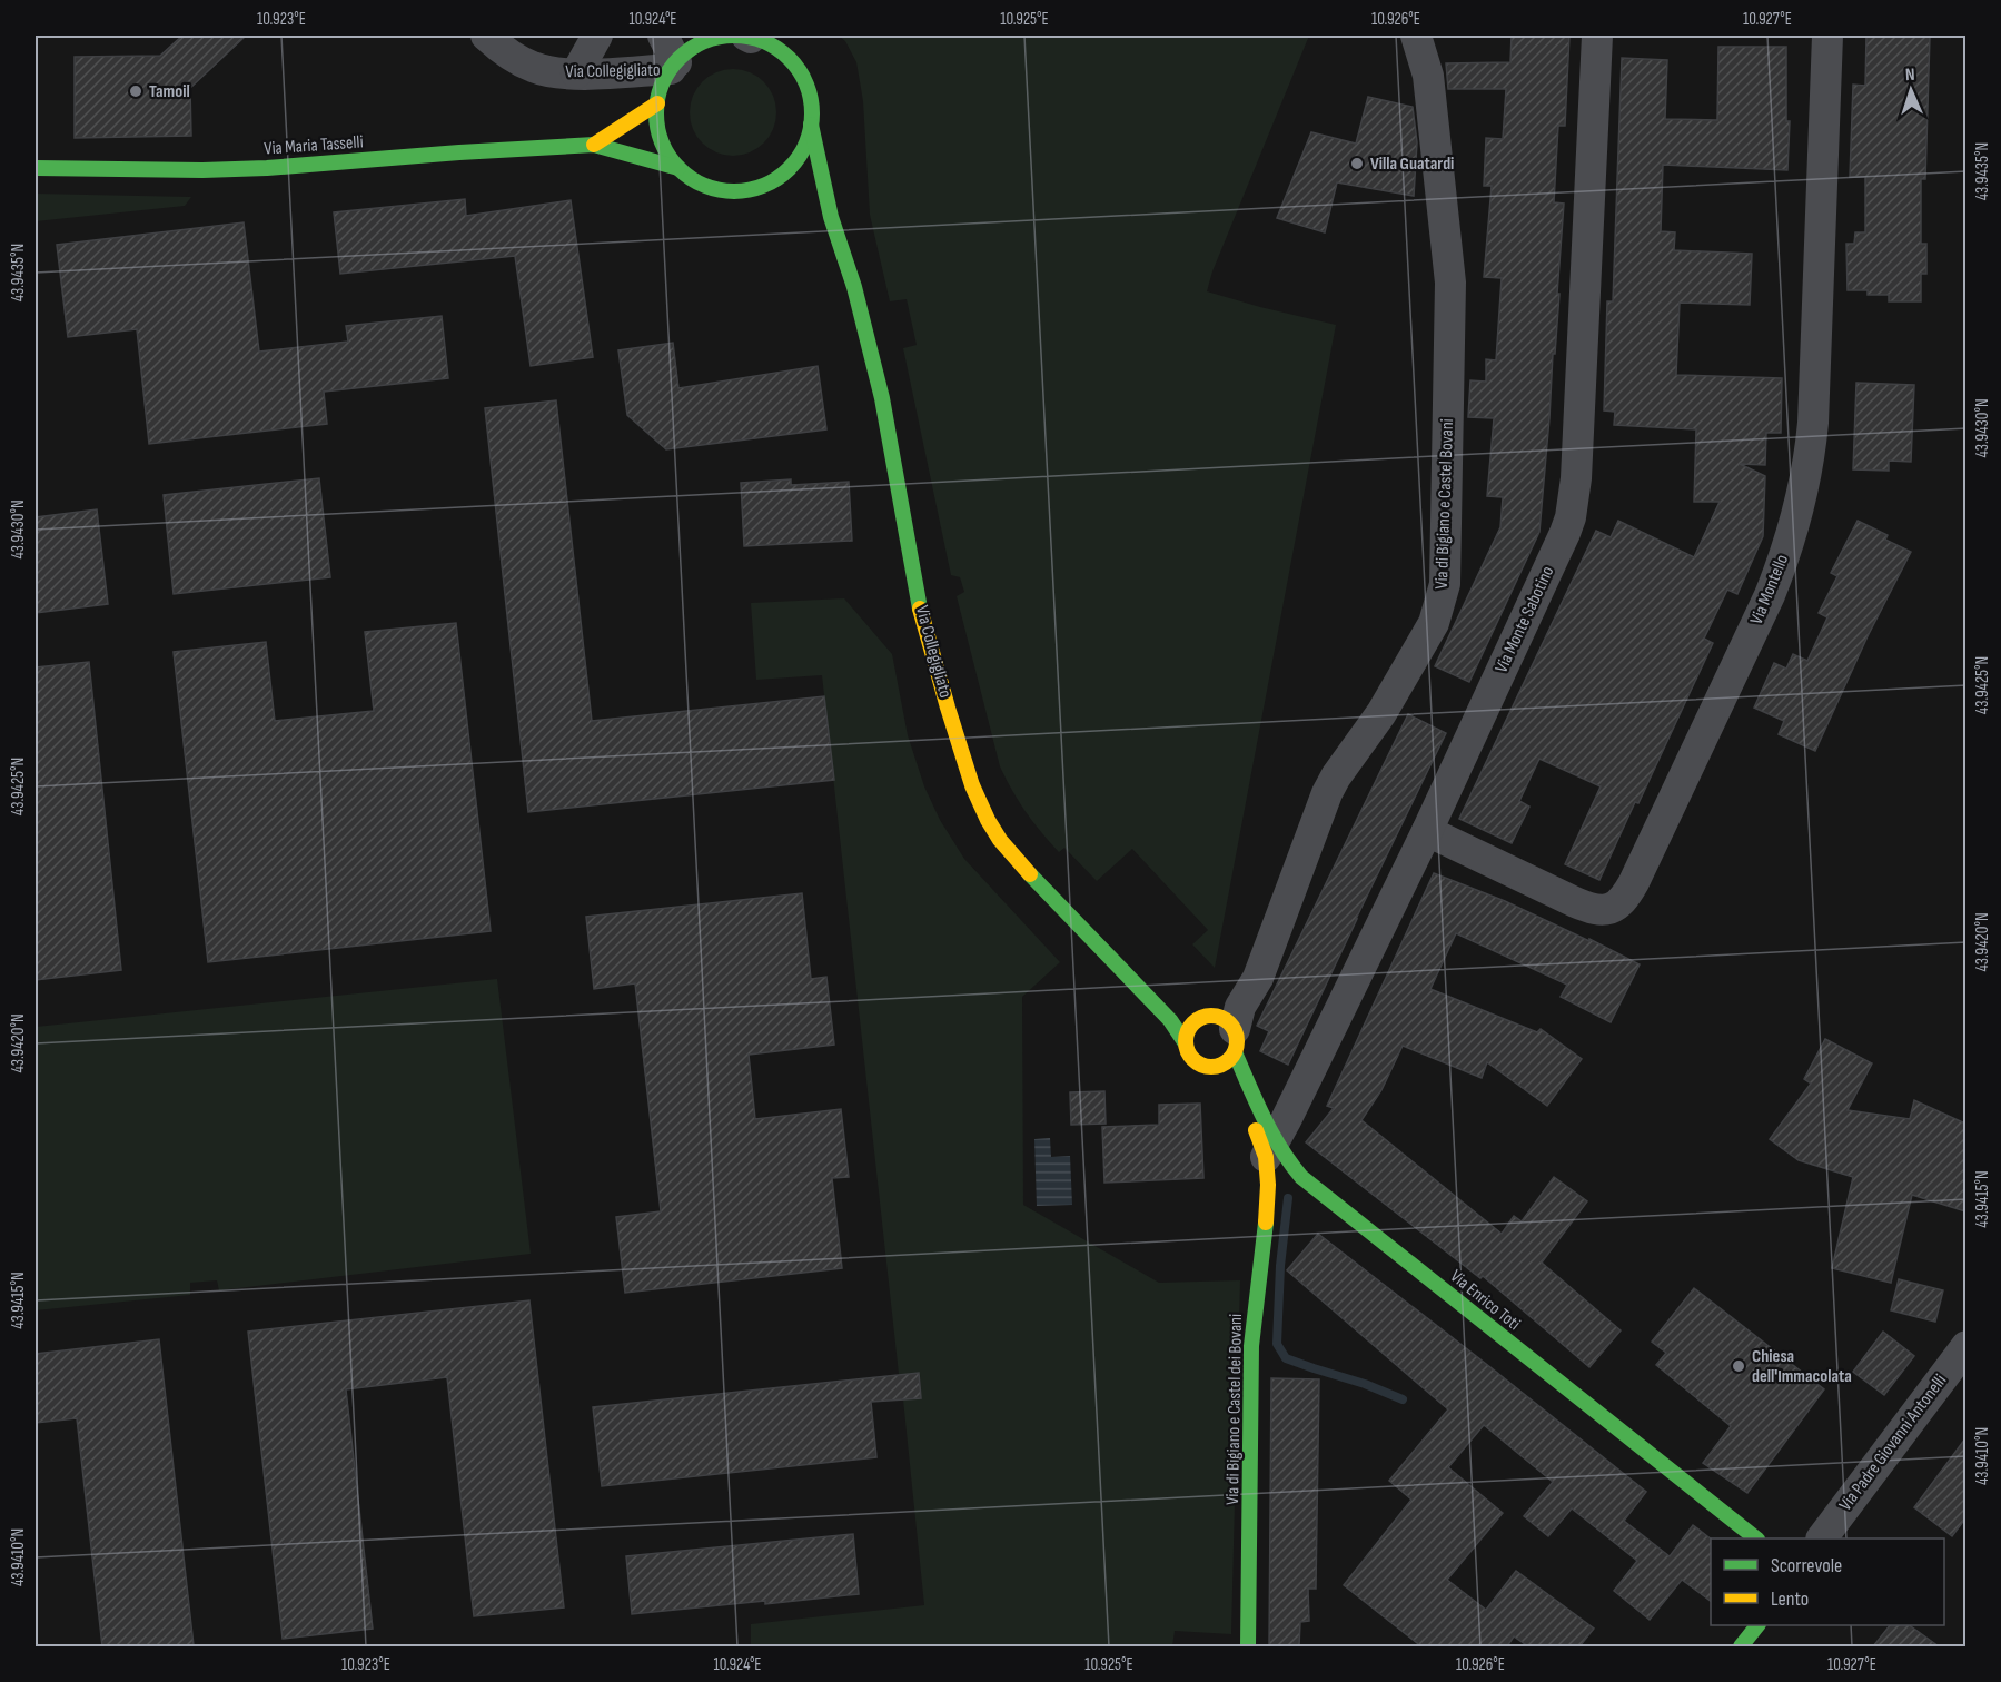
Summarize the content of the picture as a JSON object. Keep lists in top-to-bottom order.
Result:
{
  "streets": {
    "main road": [
      "Via Collegigliato",
      "Via Maria Tasselli",
      "Via Enrico Toti",
      "Via di Bigiano e Castel dei Bovani"
    ],
    "street": [
      "Via di Bigiano e Castel Bovani",
      "Via Montello",
      "Via Monte Sabotino",
      "Via Padre Giovanni Antonelli"
    ]
  },
  "crossings": [
    ["Via Collegigliato", "Via Maria Tasselli"],
    ["Via Collegigliato", "Via di Bigiano e Castel Bovani"],
    ["Via Collegigliato", "Via Enrico Toti"],
    ["Via di Bigiano e Castel Bovani", "Via Enrico Toti"],
    ["Via Montello", "Via Monte Sabotino"],
    ["Via Monte Sabotino", "Via Enrico Toti"],
    ["Via Monte Sabotino", "Via di Bigiano e Castel dei Bovani"],
    ["Via Enrico Toti", "Via di Bigiano e Castel dei Bovani"]
  ],
  "places": ["Tamoil", "Villa Guatardi", "Chiesa dell'Immacolata"],
  "legend": ["Scorrevole", "Lento"],
  "north": "top",
  "coordinates": [
    "10.923°E",
    "10.924°E",
    "10.925°E",
    "10.926°E",
    "10.927°E",
    "43.9435°N",
    "43.9430°N",
    "43.9425°N",
    "43.9420°N",
    "43.9415°N",
    "43.9410°N"
  ]
}
